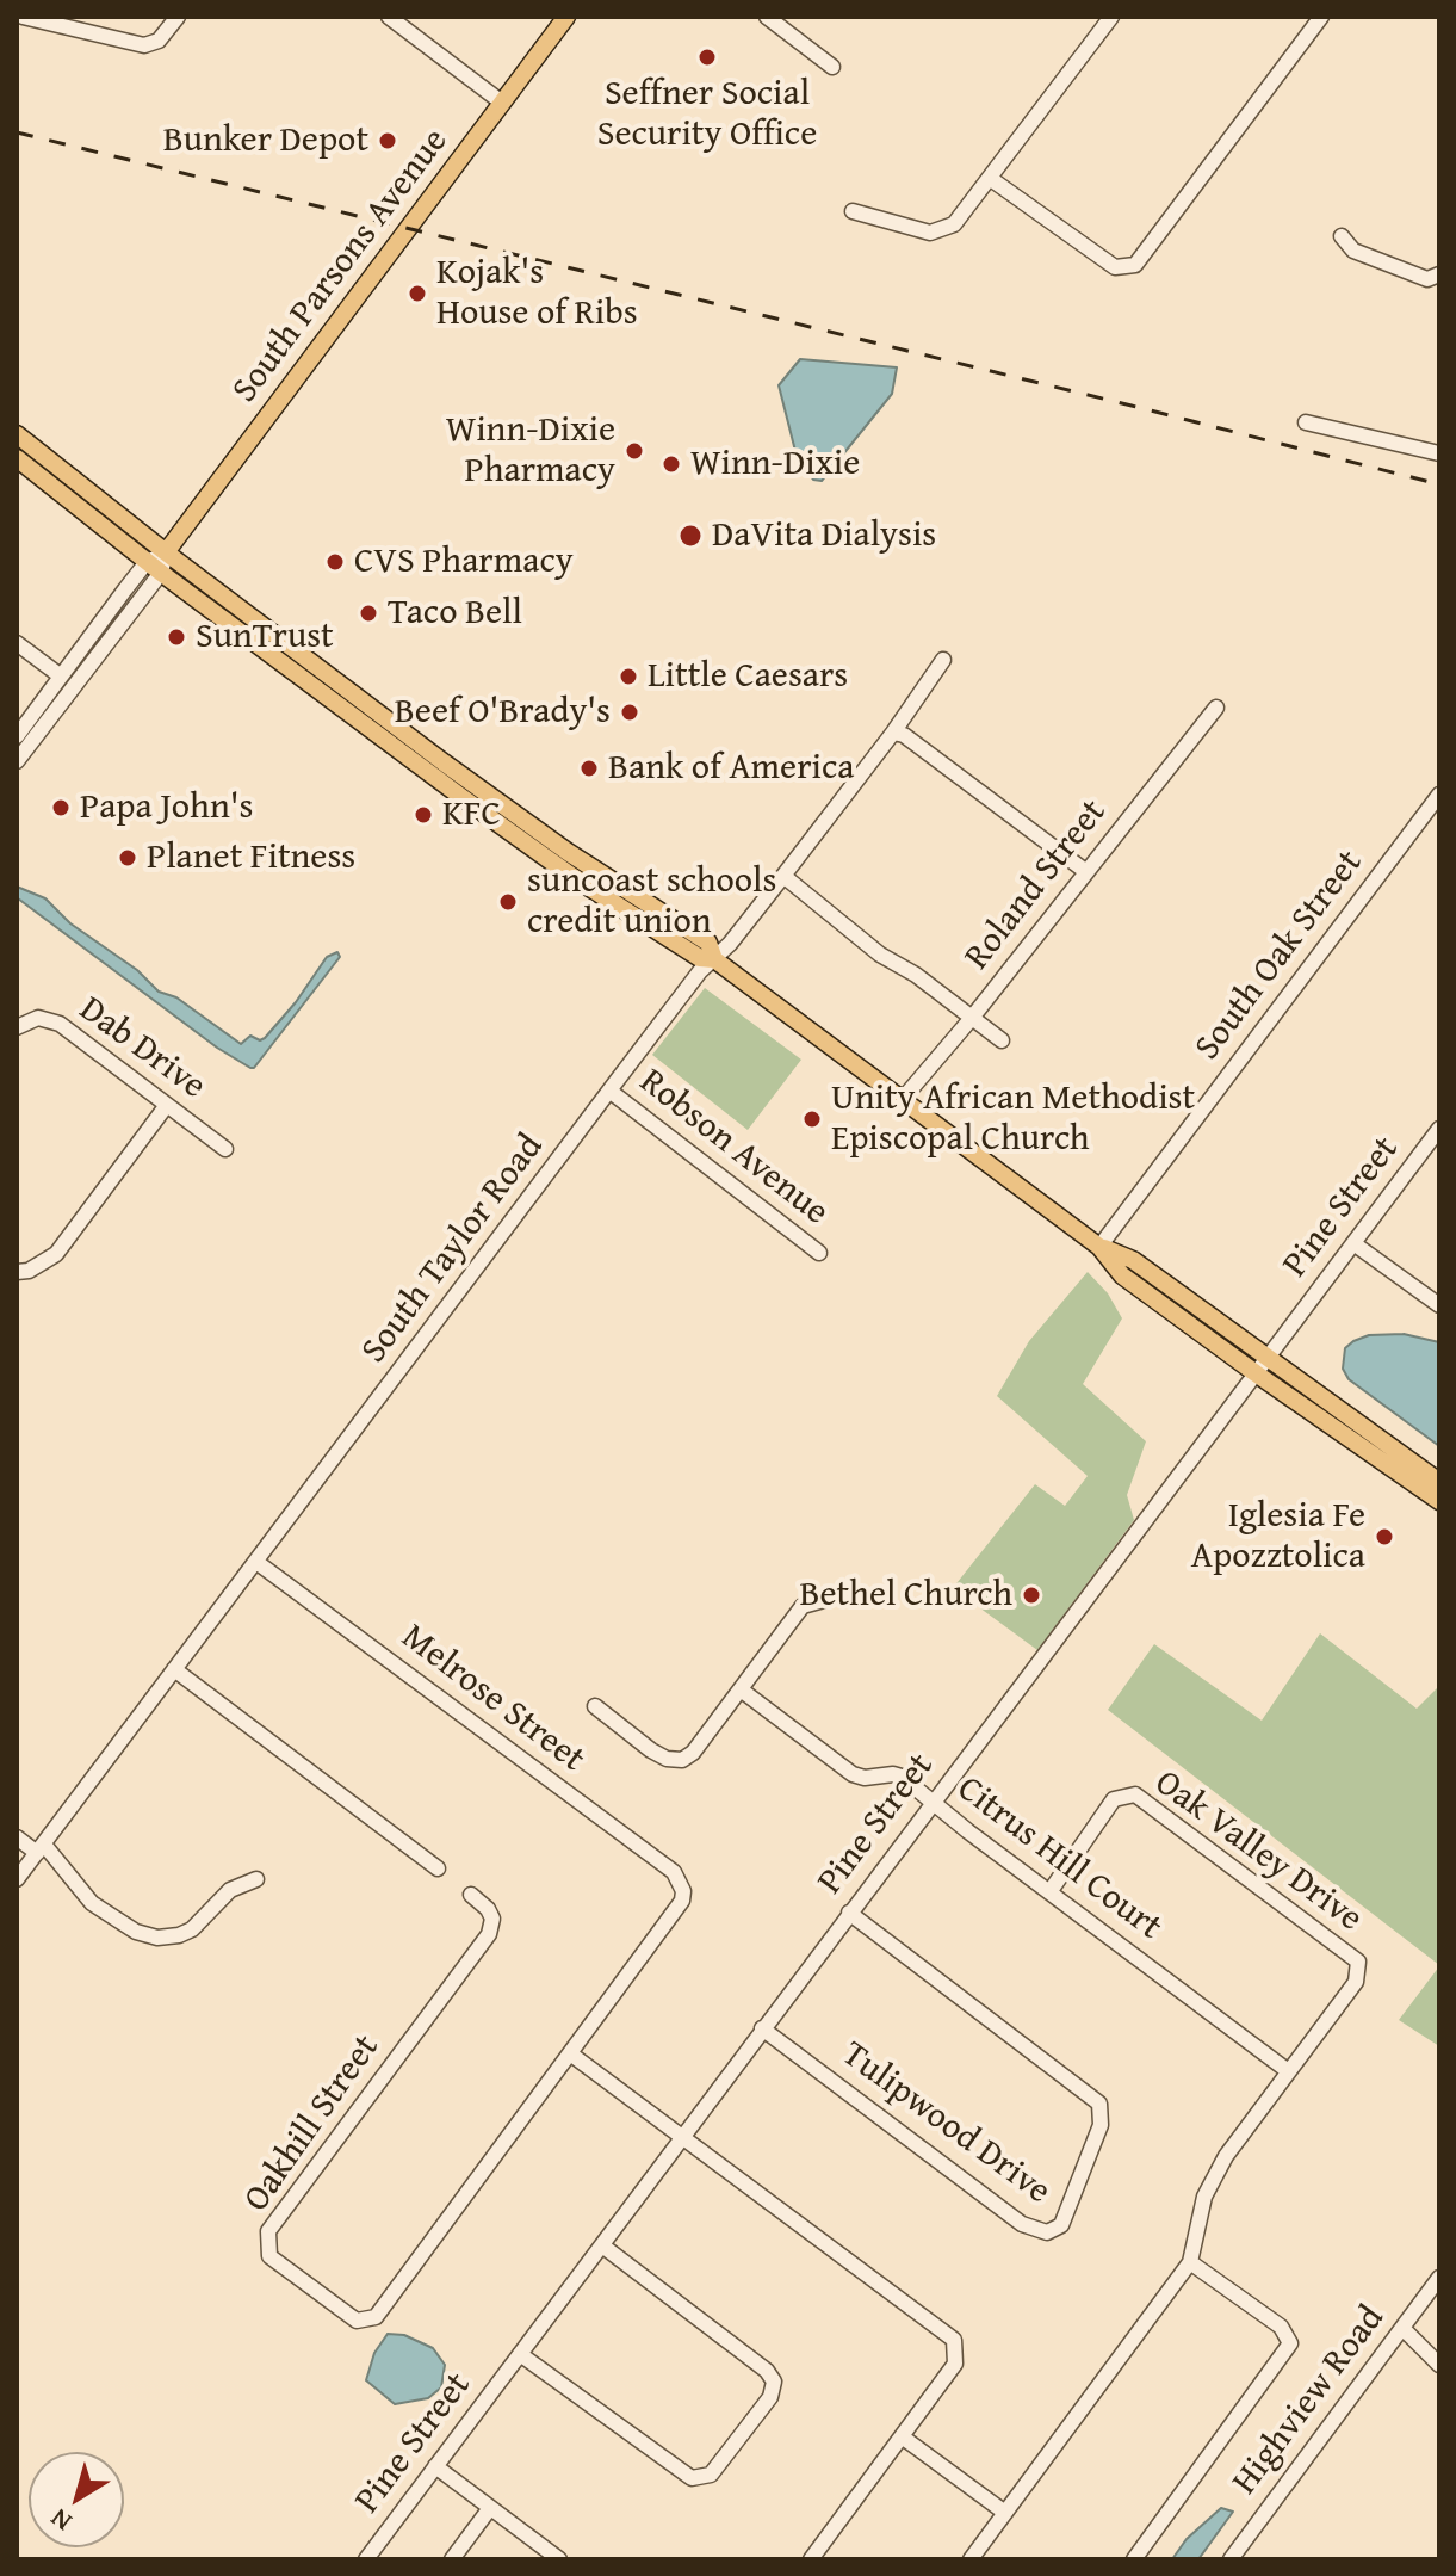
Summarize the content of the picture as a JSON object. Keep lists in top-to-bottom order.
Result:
{
  "streets": {
    "main road": ["South Parsons Avenue"],
    "street": [
      "Roland Street",
      "South Oak Street",
      "Dab Drive",
      "Robson Avenue",
      "Pine Street",
      "South Taylor Road",
      "Melrose Street",
      "Oak Valley Drive",
      "Citrus Hill Court",
      "Oakhill Street",
      "Tulipwood Drive",
      "Highview Road"
    ]
  },
  "crossings": [
    ["Robson Avenue", "South Taylor Road"],
    ["Pine Street", "Citrus Hill Court"],
    ["Pine Street", "Tulipwood Drive"],
    ["South Taylor Road", "Melrose Street"],
    ["Melrose Street", "Oakhill Street"],
    ["Oak Valley Drive", "Citrus Hill Court"]
  ],
  "places": [
    "Seffner Social Security Office",
    "Bunker Depot",
    "Kojak's House of Ribs",
    "Winn-Dixie Pharmacy",
    "Winn-Dixie",
    "DaVita Dialysis",
    "CVS Pharmacy",
    "Taco Bell",
    "SunTrust",
    "Little Caesars",
    "Beef O'Brady's",
    "Bank of America",
    "Papa John's",
    "KFC",
    "Planet Fitness",
    "suncoast schools credit union",
    "Unity African Methodist Episcopal Church",
    "Iglesia Fe Apozztolica",
    "Bethel Church"
  ],
  "north": "bottom left"
}
